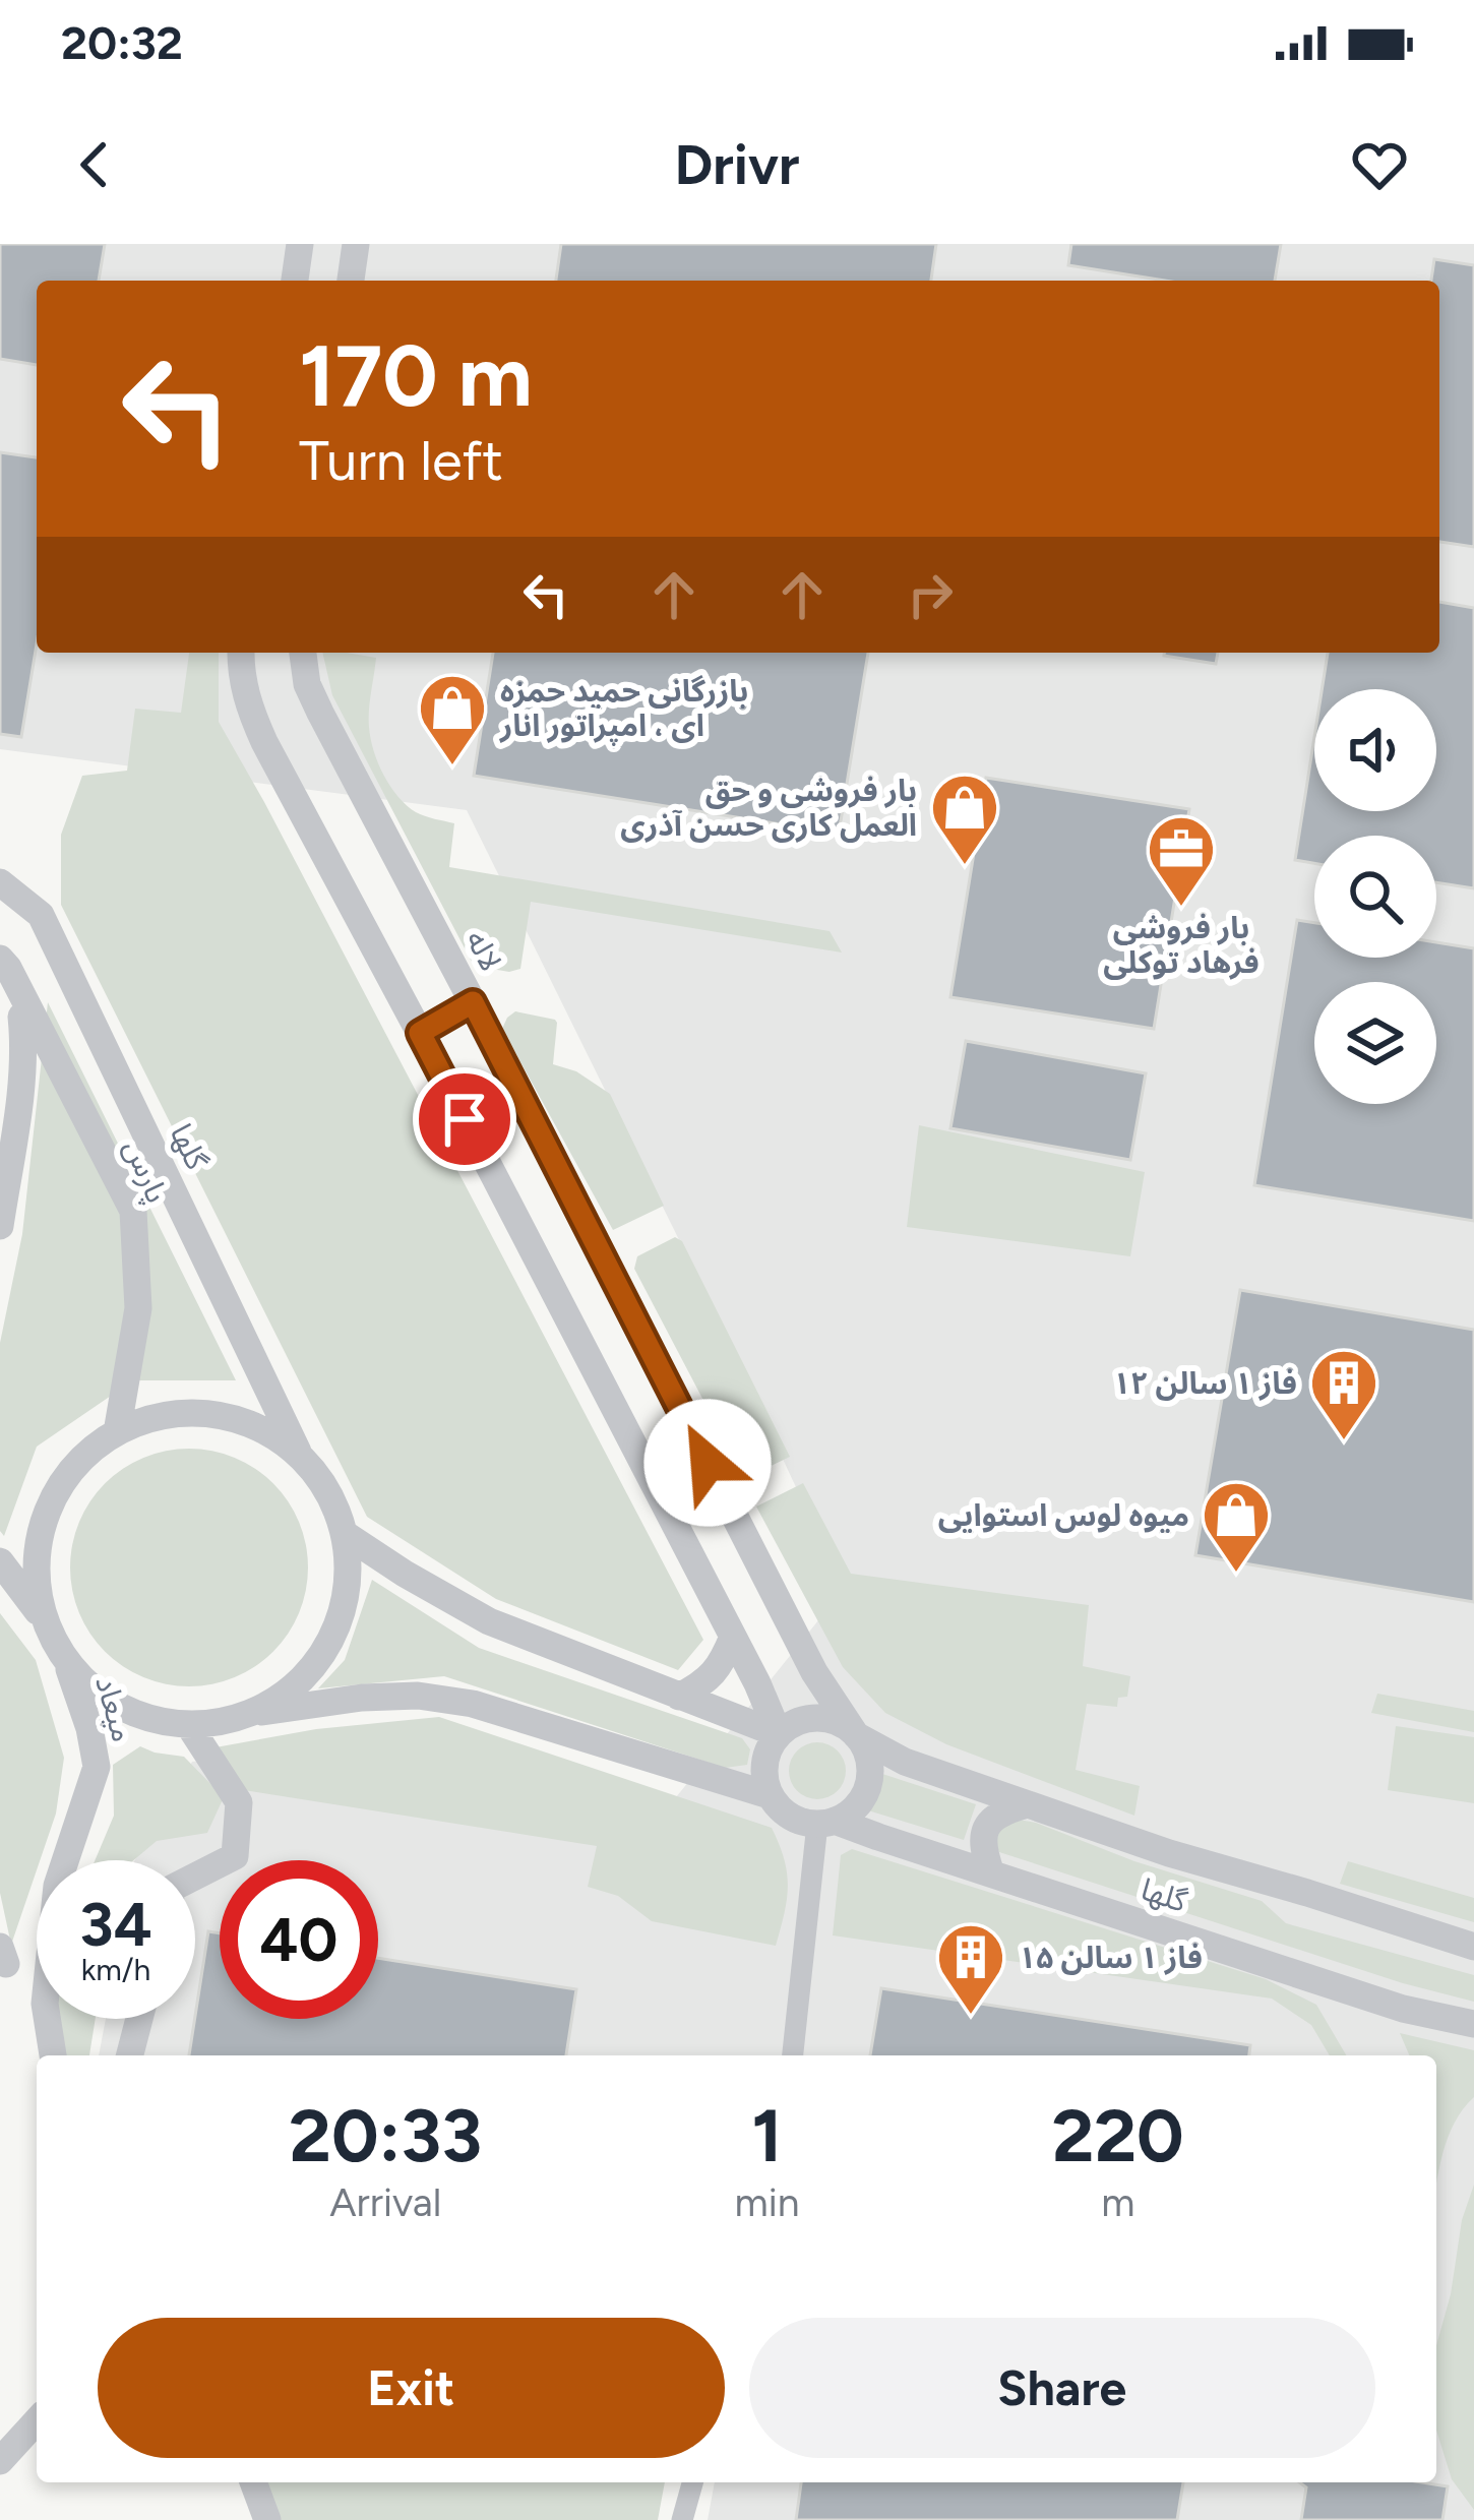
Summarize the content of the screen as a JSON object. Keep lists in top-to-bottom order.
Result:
{
  "streets": {
    "street": [
      "لاله",
      "گلها",
      "پارس",
      "میعاد"
    ]
  },
  "crossings": [
    ["لاله", "گلها"],
    ["گلها", "پارس"],
    ["گلها", "میعاد"],
    ["پارس", "میعاد"]
  ],
  "places": {
    "shop": ["بازرگانی حمید حمزه ای ، امپراتور انار", "بار فروشی و حق العمل کاری حسن آذری", "میوه لوس استوایی"],
    "office": ["بار فروشی فرهاد توکلی"],
    "building": ["فاز ۱ سالن ۱۲", "فاز ۱ سالن ۱۵"]
  },
  "page": {
    "status": "20:32",
    "header": "Drivr",
    "turn": ["170 m", "Turn left"],
    "speed": "34 km/h",
    "limit": "40",
    "eta": [
      "20:33",
      "Arrival",
      "1",
      "min",
      "220",
      "m"
    ],
    "buttons": ["Exit", "Share"]
  }
}
